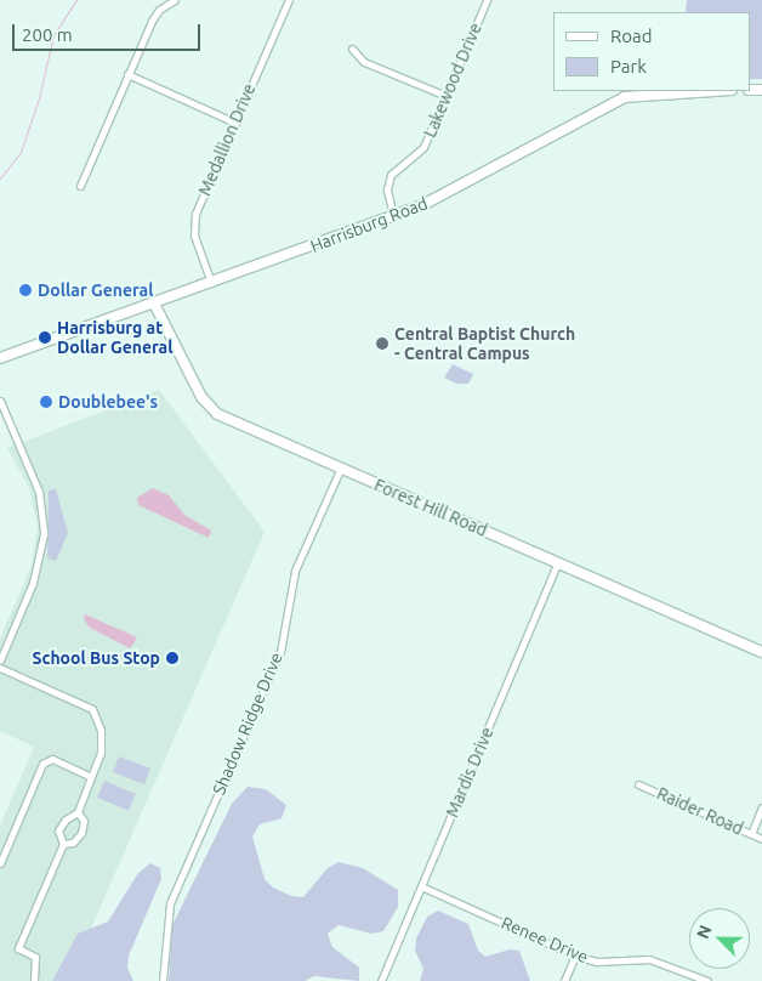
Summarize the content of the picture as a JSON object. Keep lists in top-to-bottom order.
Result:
{
  "streets": {
    "main road": ["Harrisburg Road", "Forest Hill Road"],
    "street": [
      "Lakewood Drive",
      "Medallion Drive",
      "Shadow Ridge Drive",
      "Mardis Drive",
      "Raider Road",
      "Renee Drive"
    ]
  },
  "crossings": [
    ["Lakewood Drive", "Harrisburg Road"],
    ["Medallion Drive", "Harrisburg Road"],
    ["Harrisburg Road", "Forest Hill Road"],
    ["Forest Hill Road", "Shadow Ridge Drive"],
    ["Forest Hill Road", "Mardis Drive"],
    ["Mardis Drive", "Renee Drive"]
  ],
  "places": [
    "Dollar General",
    "Harrisburg at Dollar General",
    "Central Baptist Church - Central Campus",
    "Doublebee's",
    "School Bus Stop"
  ],
  "legend": ["Road", "Park"],
  "scale_bar": "200 m",
  "north": "top left"
}
